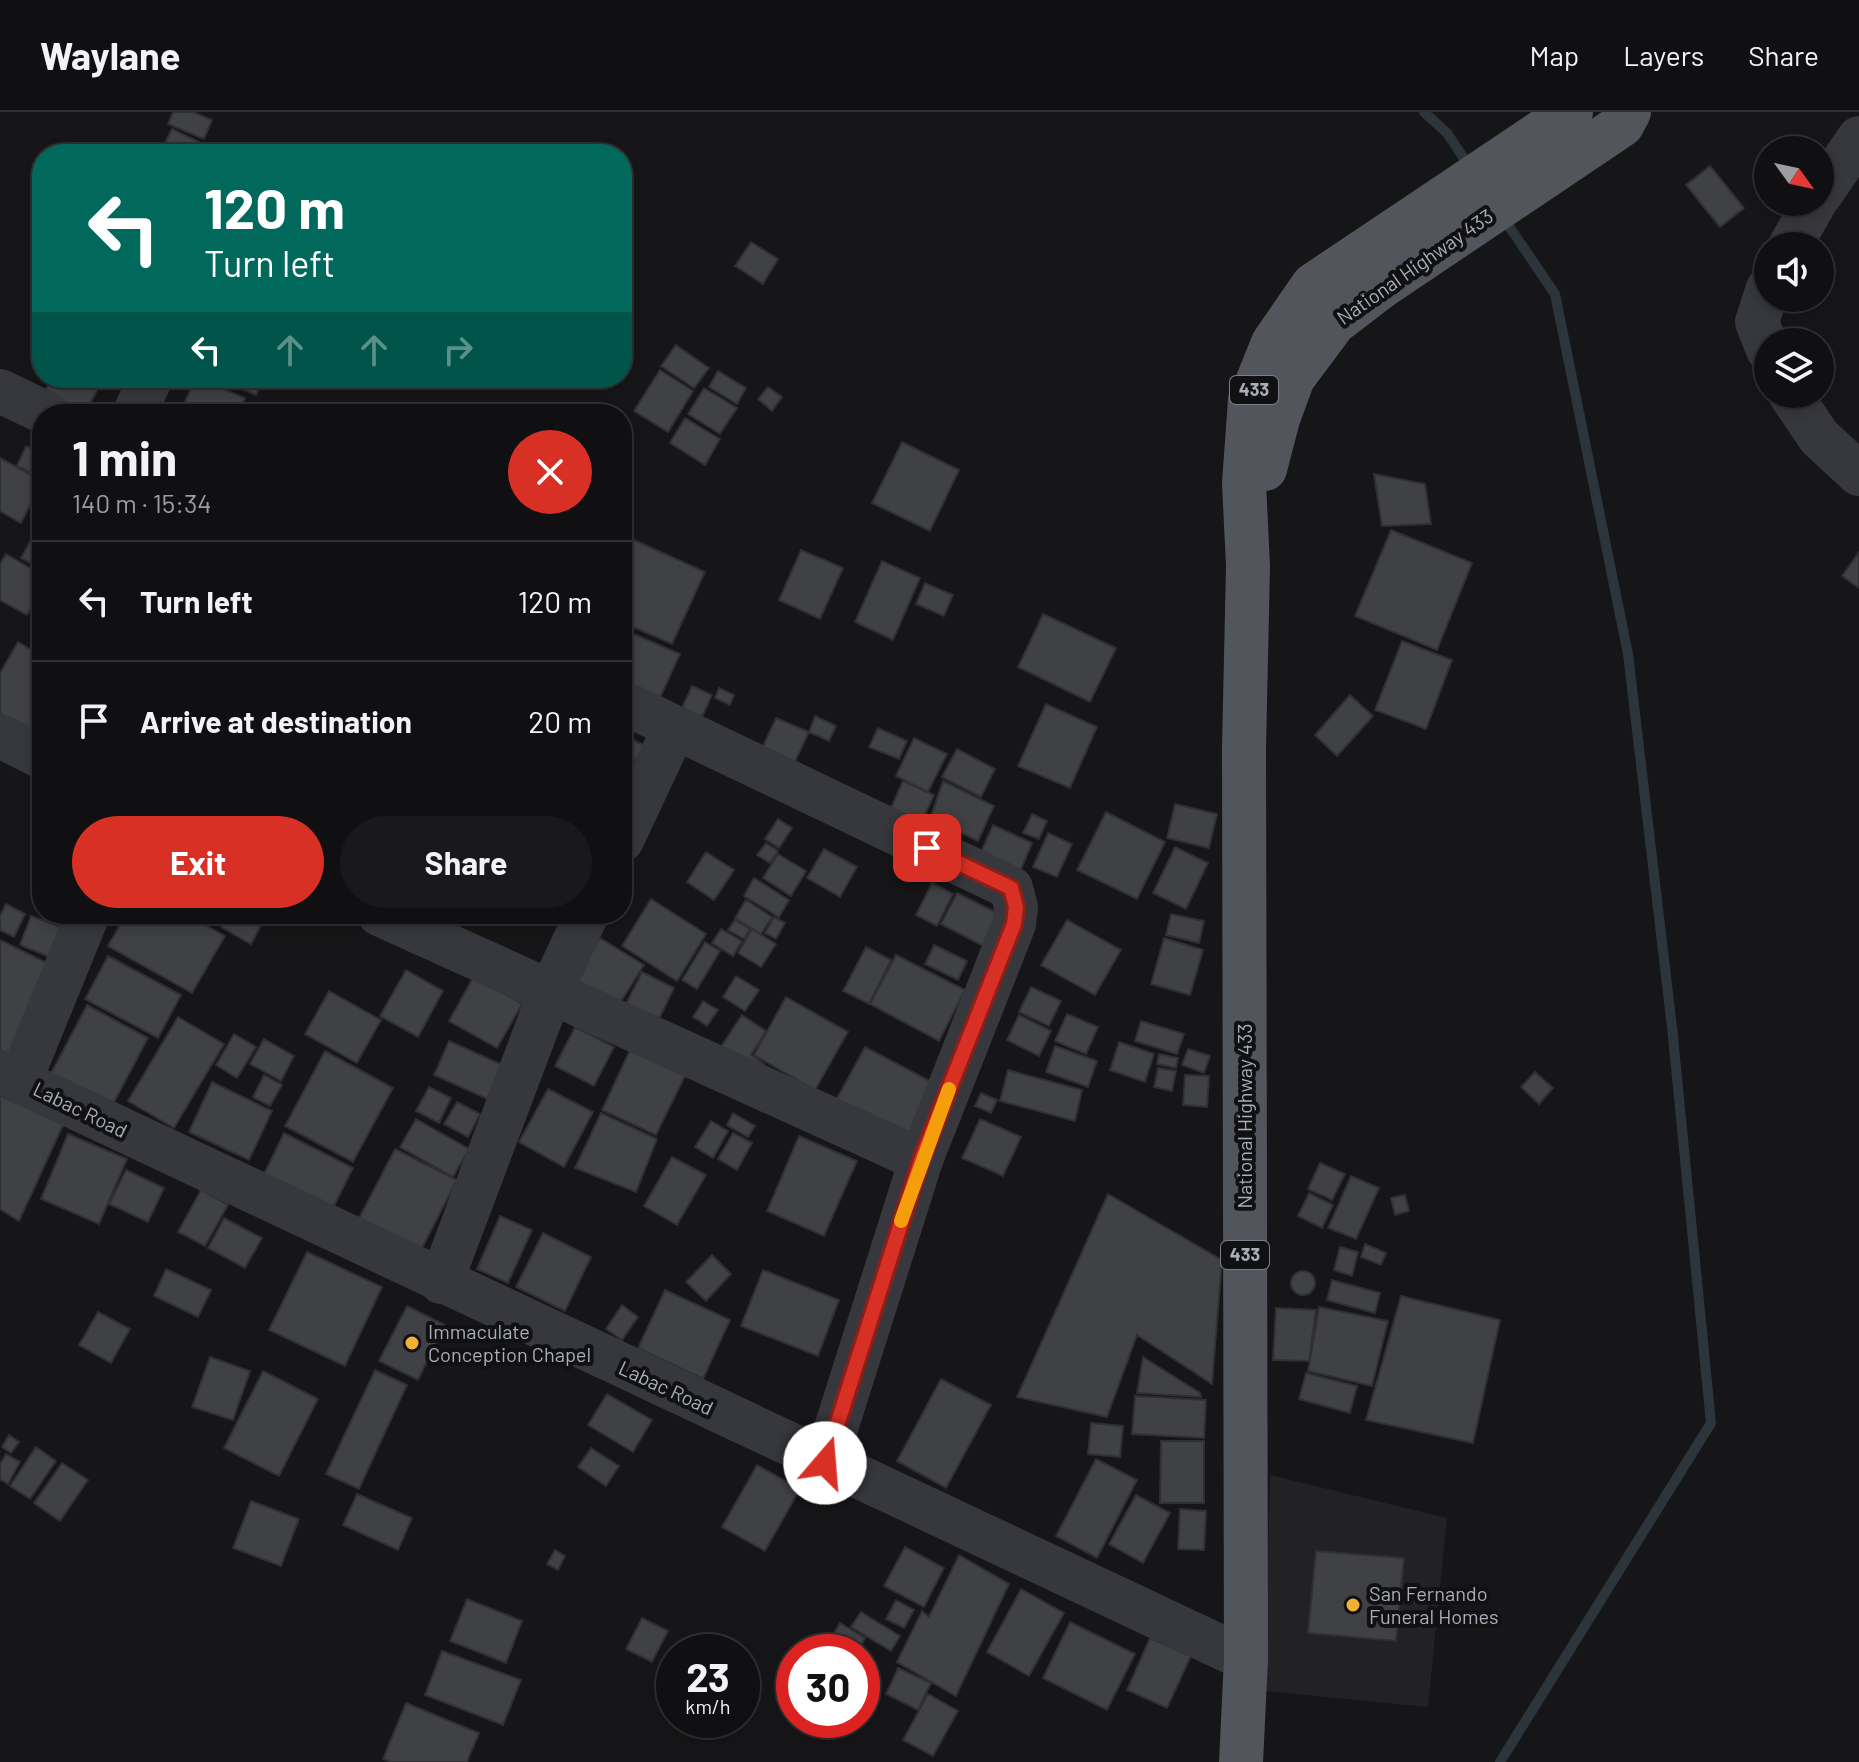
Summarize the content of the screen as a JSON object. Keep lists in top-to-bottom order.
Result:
{
  "streets": {
    "main road": ["National Highway 433", "433"],
    "street": ["Labac Road"]
  },
  "crossings": [
    ["National Highway 433", "Labac Road"]
  ],
  "places": ["Immaculate Conception Chapel", "San Fernando Funeral Homes"],
  "north": "bottom right",
  "page": {
    "header": "Waylane",
    "nav": ["Map", "Layers", "Share"],
    "turn": ["120 m", "Turn left"],
    "heading": ["1 min", "140 m · 15:34"],
    "list": [
      {
        "name": "Turn left",
        "value": "120 m"
      },
      {
        "name": "Arrive at destination",
        "value": "20 m"
      }
    ],
    "buttons": ["Exit", "Share"],
    "speed": "23 km/h",
    "limit": "30"
  }
}
